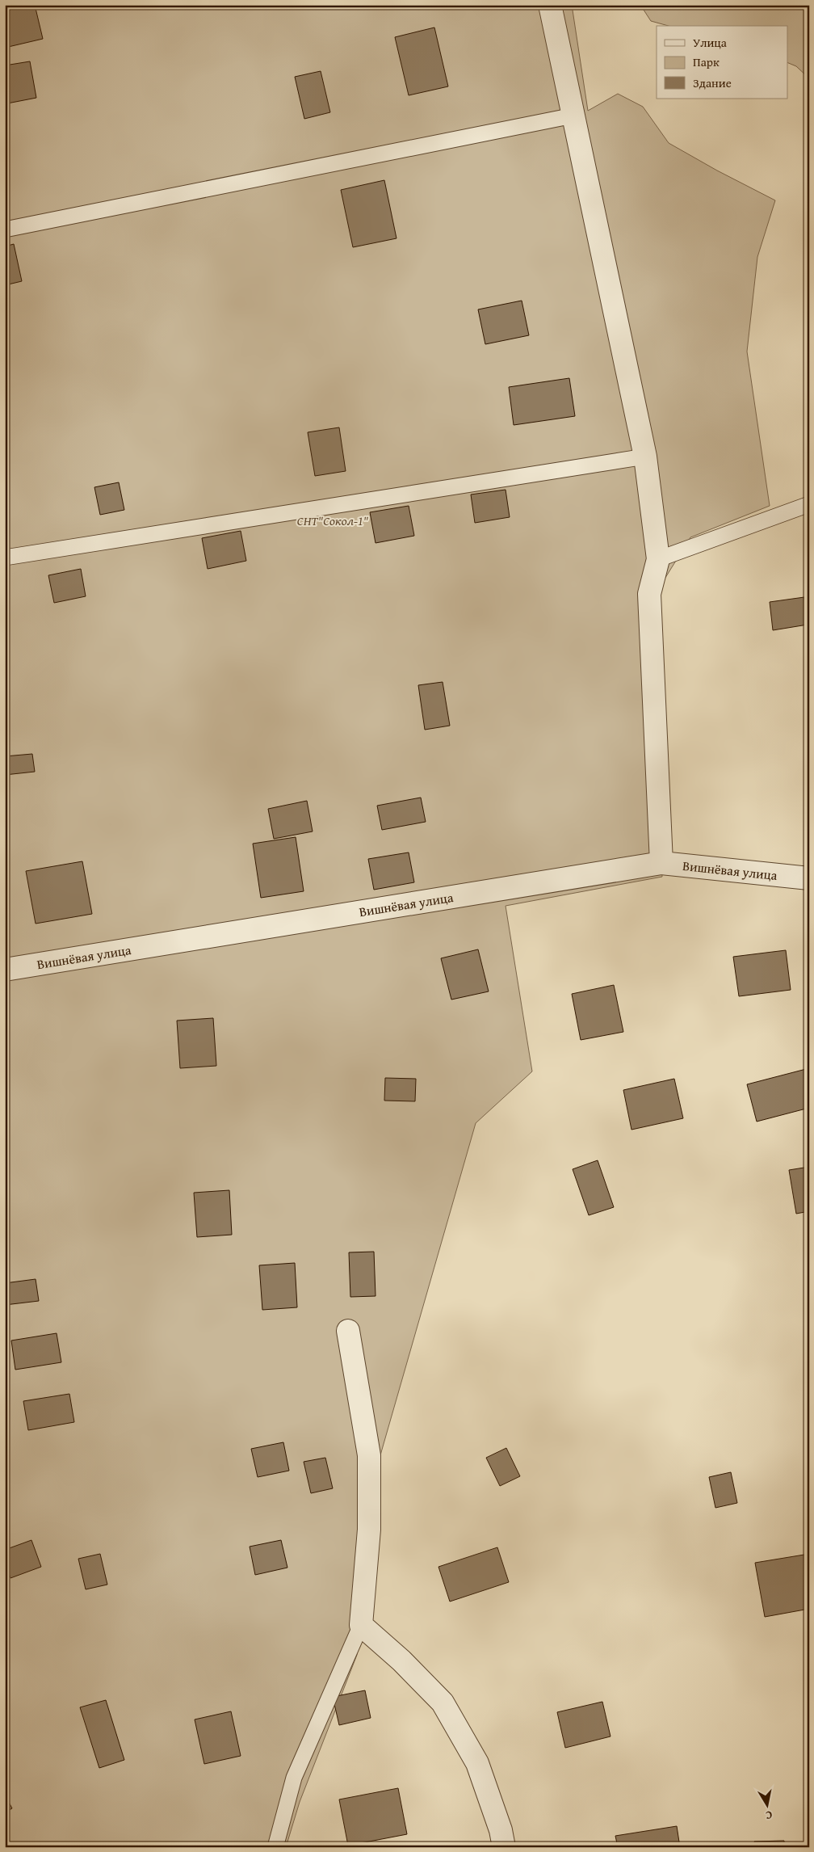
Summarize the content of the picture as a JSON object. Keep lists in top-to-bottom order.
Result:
{
  "streets": {
    "street": ["Вишнёвая улица"]
  },
  "parks": ["СНТ\"Сокол-1\""],
  "legend": ["Улица", "Парк", "Здание"],
  "north": "bottom"
}
